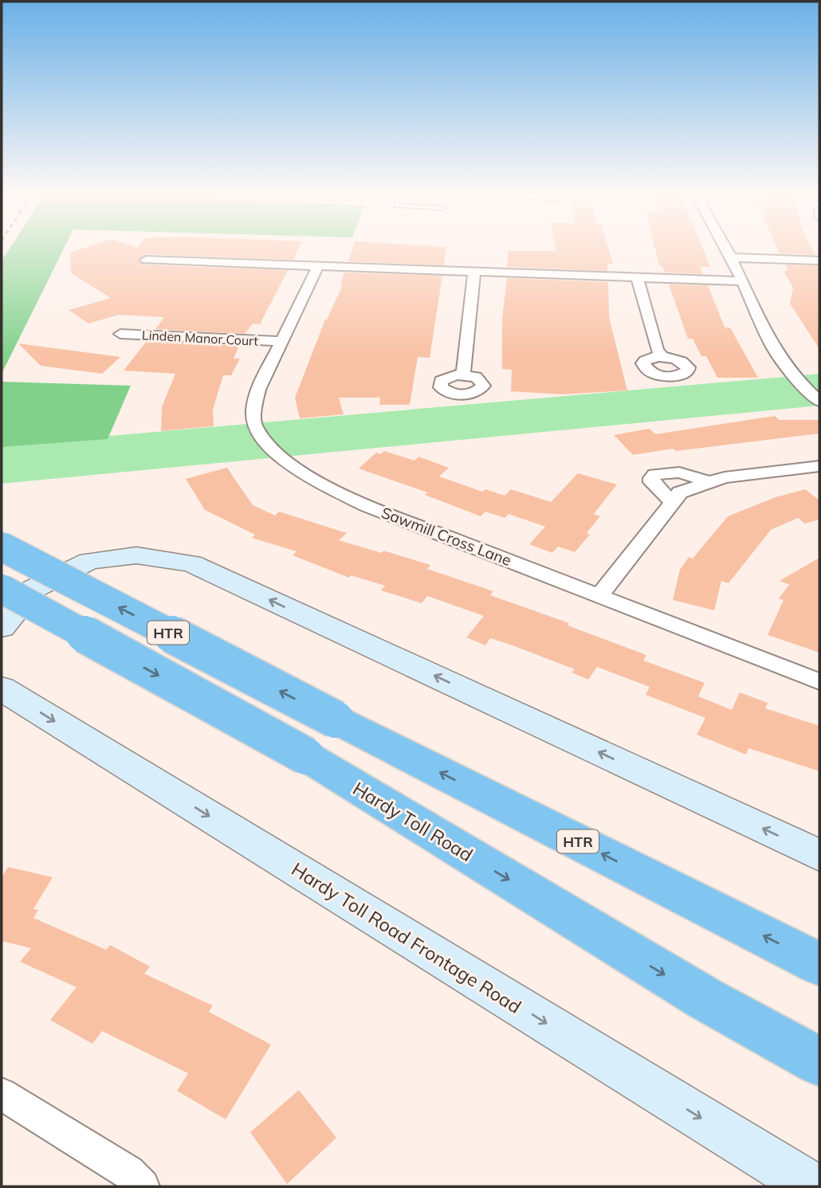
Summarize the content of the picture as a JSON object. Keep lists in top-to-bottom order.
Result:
{
  "streets": {
    "highway": ["HTR", "Hardy Toll Road"],
    "street": ["Linden Manor Court", "Sawmill Cross Lane", "Hardy Toll Road Frontage Road"]
  },
  "crossings": [
    ["Linden Manor Court", "Sawmill Cross Lane"]
  ],
  "one_way": ["Hardy Toll Road Frontage Road"]
}
